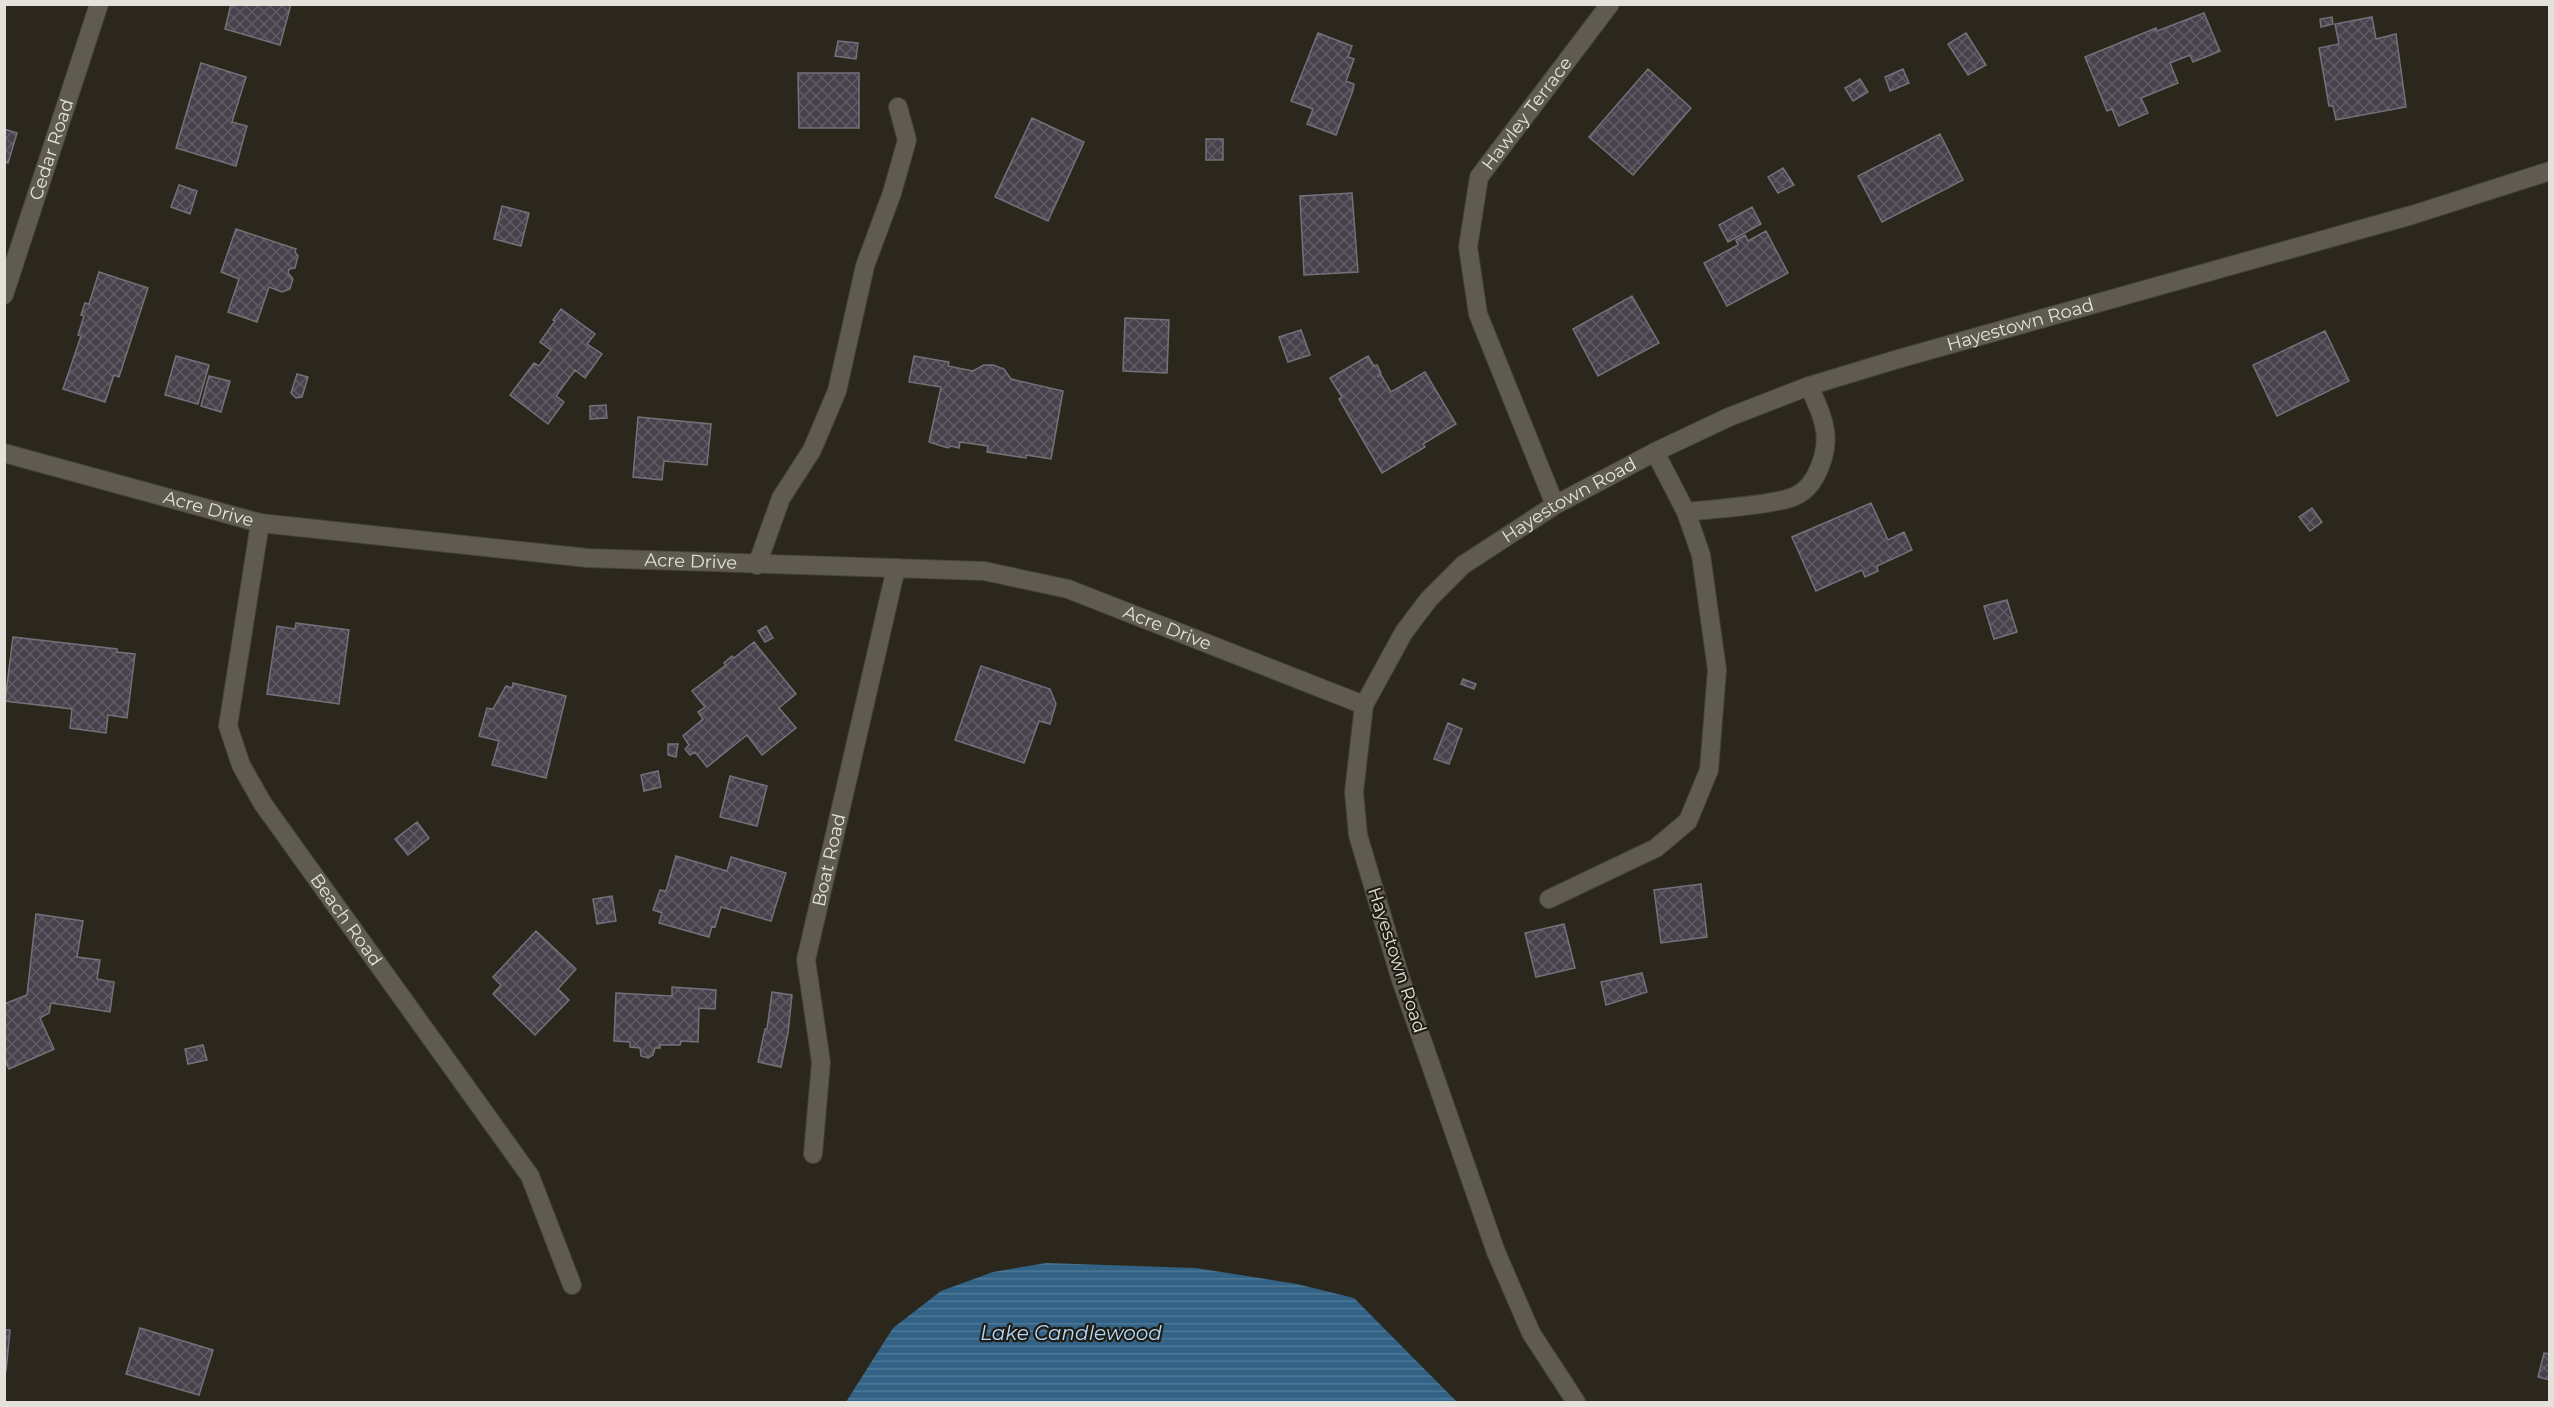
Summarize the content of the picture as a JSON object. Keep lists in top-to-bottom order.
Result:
{
  "streets": {
    "street": [
      "Hawley Terrace",
      "Cedar Road",
      "Hayestown Road",
      "Acre Drive",
      "Boat Road",
      "Beach Road"
    ]
  },
  "crossings": [
    ["Hawley Terrace", "Hayestown Road"],
    ["Hayestown Road", "Acre Drive"],
    ["Acre Drive", "Boat Road"],
    ["Acre Drive", "Beach Road"]
  ],
  "water": ["Lake Candlewood"]
}
